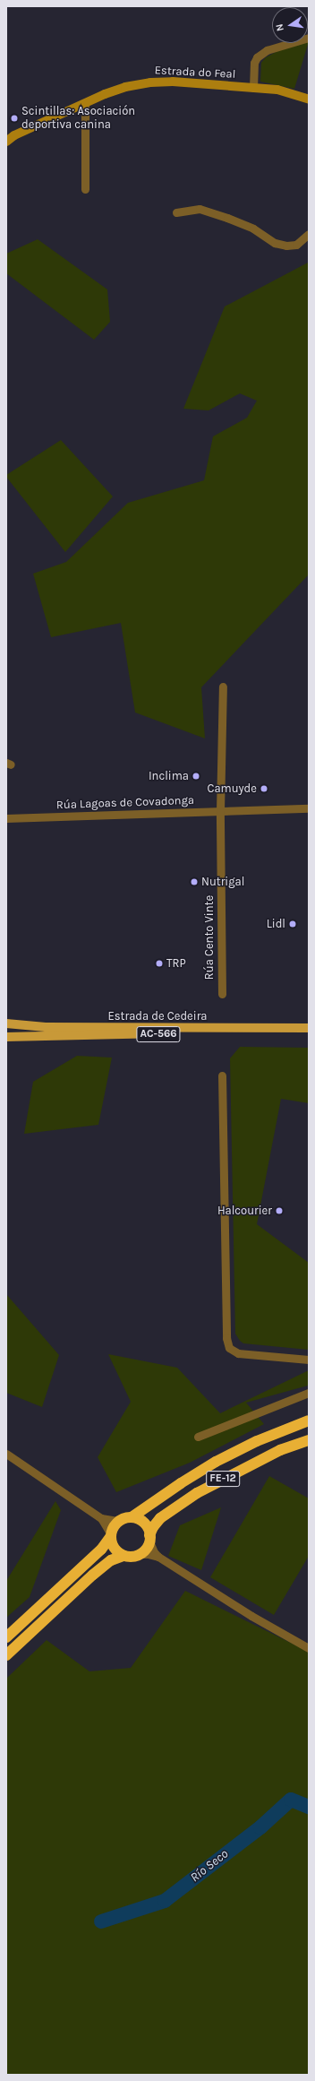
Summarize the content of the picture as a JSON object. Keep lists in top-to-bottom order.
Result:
{
  "streets": {
    "highway": ["FE-12"],
    "main road": ["Estrada do Feal", "Estrada de Cedeira", "AC-566"],
    "street": ["Rúa Lagoas de Covadonga", "Rúa Cento Vinte"]
  },
  "crossings": [
    ["Rúa Lagoas de Covadonga", "Rúa Cento Vinte"]
  ],
  "water": ["Río Seco"],
  "places": [
    "Scintillas: Asociación deportiva canina",
    "Inclima",
    "Camuyde",
    "Nutrigal",
    "Lidl",
    "TRP",
    "Halcourier"
  ],
  "north": "left"
}
